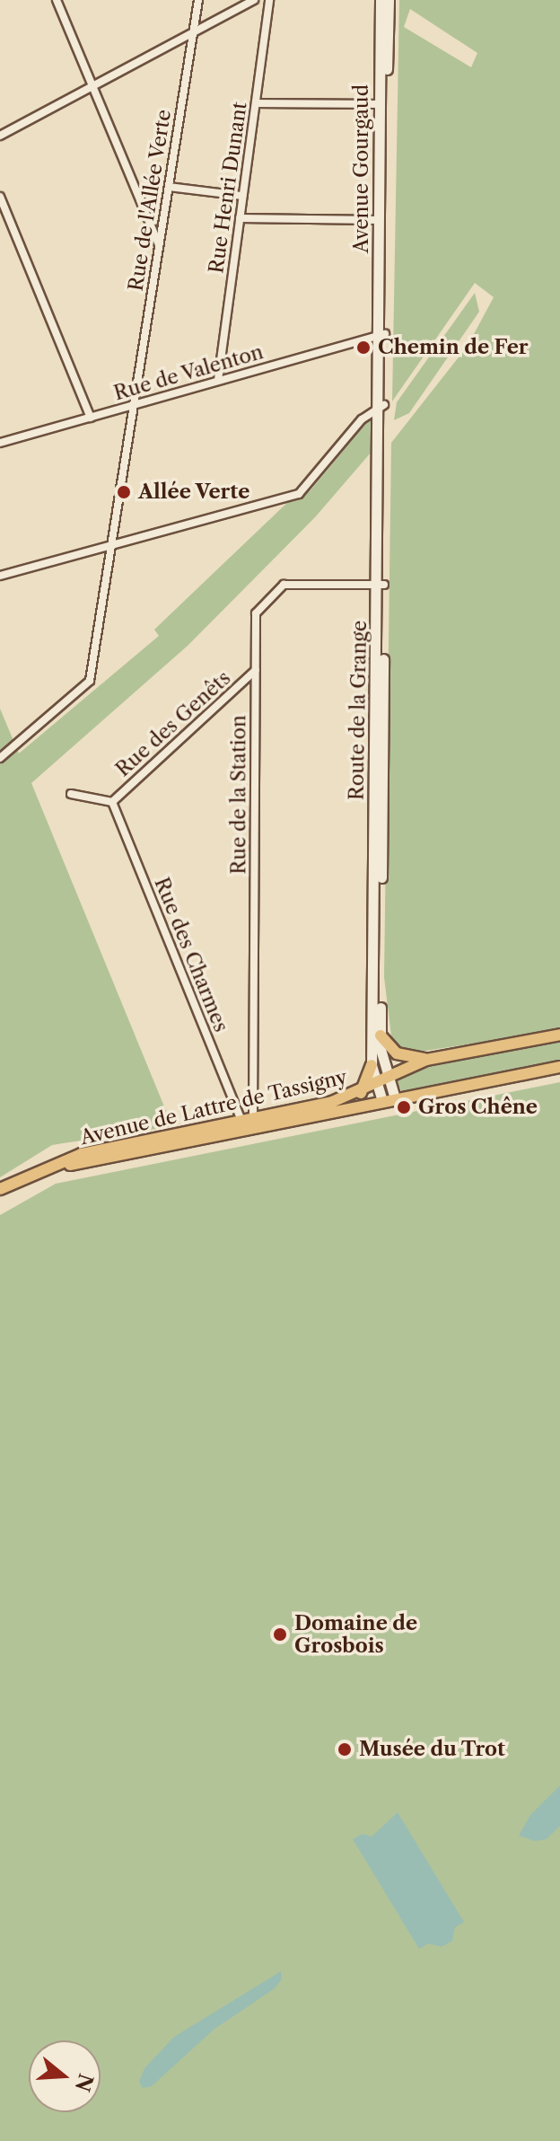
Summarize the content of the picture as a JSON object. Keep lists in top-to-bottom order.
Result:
{
  "streets": {
    "main road": ["Avenue Gourgaud", "Route de la Grange", "Avenue de Lattre de Tassigny"],
    "street": [
      "Rue Henri Dunant",
      "Rue de l'Allée Verte",
      "Rue de Valenton",
      "Rue des Genêts",
      "Rue de la Station",
      "Rue des Charmes"
    ]
  },
  "crossings": [
    ["Avenue Gourgaud", "Rue de Valenton"],
    ["Avenue Gourgaud", "Route de la Grange"],
    ["Rue Henri Dunant", "Rue de Valenton"],
    ["Rue de l'Allée Verte", "Rue de Valenton"],
    ["Rue de Valenton", "Route de la Grange"],
    ["Route de la Grange", "Rue de la Station"],
    ["Route de la Grange", "Avenue de Lattre de Tassigny"],
    ["Rue des Genêts", "Rue de la Station"],
    ["Rue des Genêts", "Rue des Charmes"],
    ["Rue de la Station", "Avenue de Lattre de Tassigny"],
    ["Rue des Charmes", "Avenue de Lattre de Tassigny"]
  ],
  "places": [
    "Chemin de Fer",
    "Allée Verte",
    "Gros Chêne",
    "Domaine de Grosbois",
    "Musée du Trot"
  ],
  "north": "right"
}
